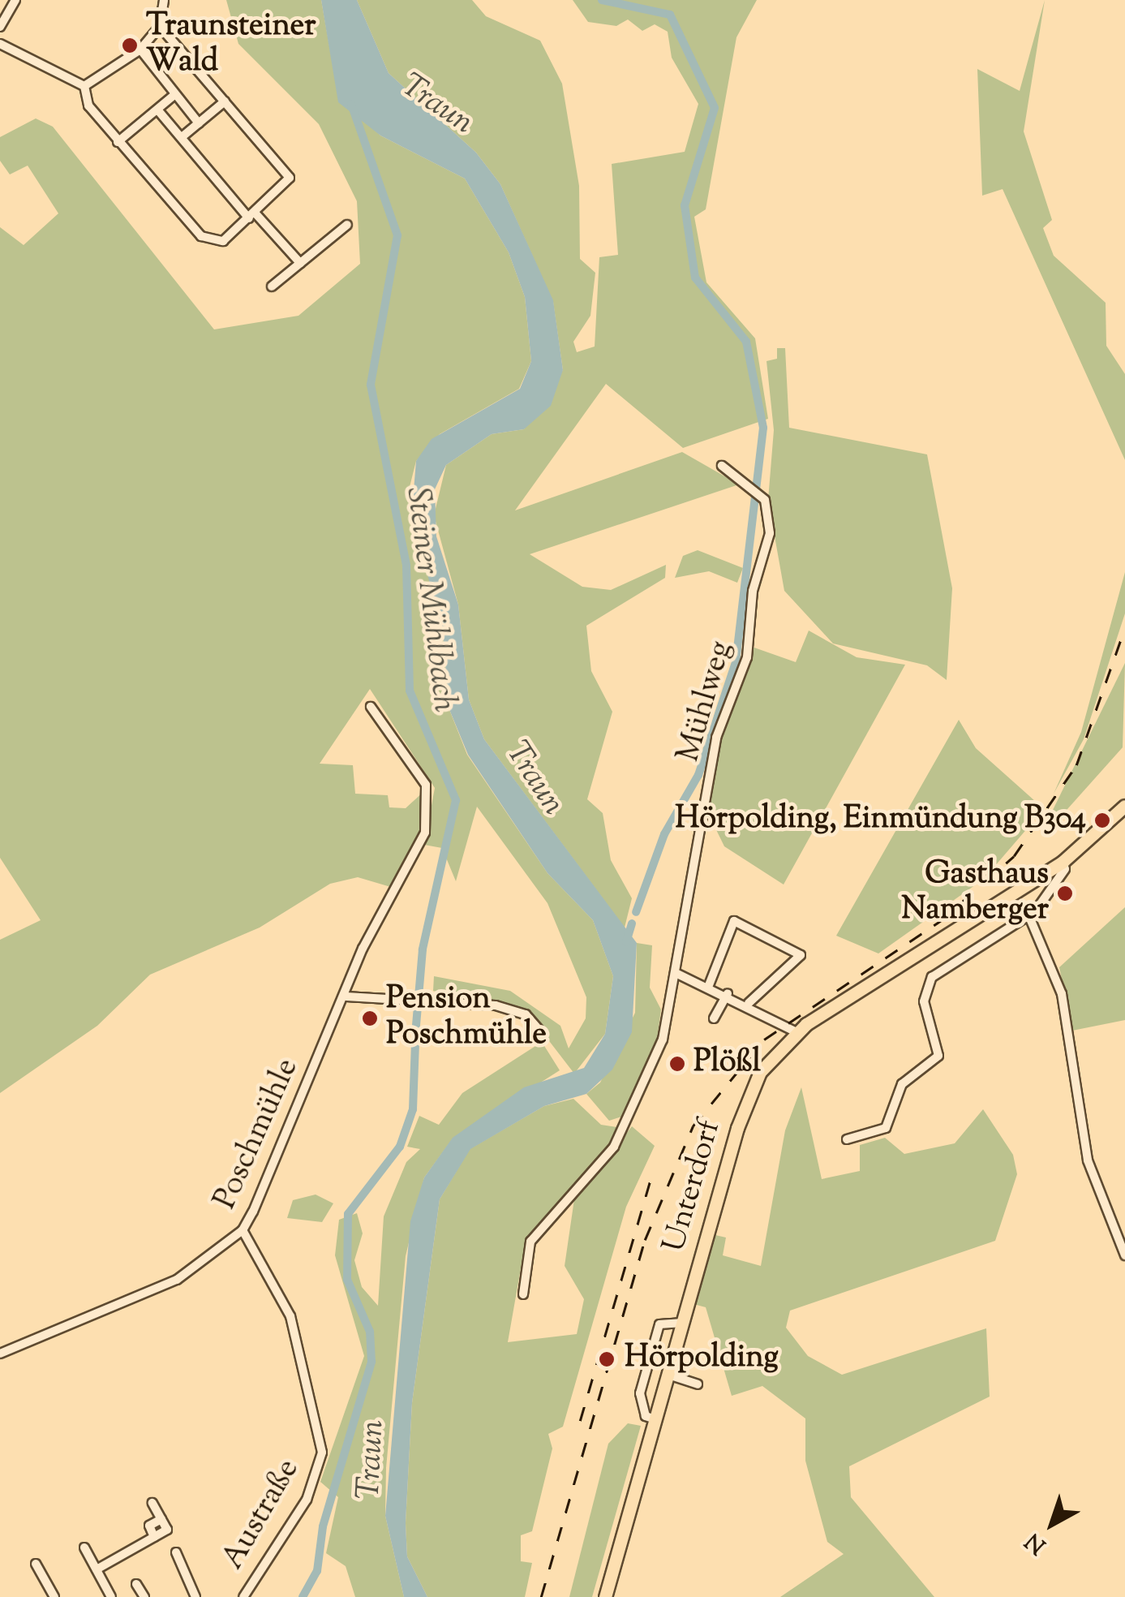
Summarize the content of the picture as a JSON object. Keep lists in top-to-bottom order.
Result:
{
  "streets": {
    "main road": ["Unterdorf"],
    "street": ["Mühlweg", "Poschmühle", "Austraße"]
  },
  "crossings": [
    ["Poschmühle", "Austraße"]
  ],
  "water": ["Traun", "Steiner Mühlbach"],
  "places": [
    "Traunsteiner Wald",
    "Hörpolding, Einmündung B304",
    "Gasthaus Namberger",
    "Pension Poschmühle",
    "Plößl",
    "Hörpolding"
  ],
  "north": "bottom left"
}
